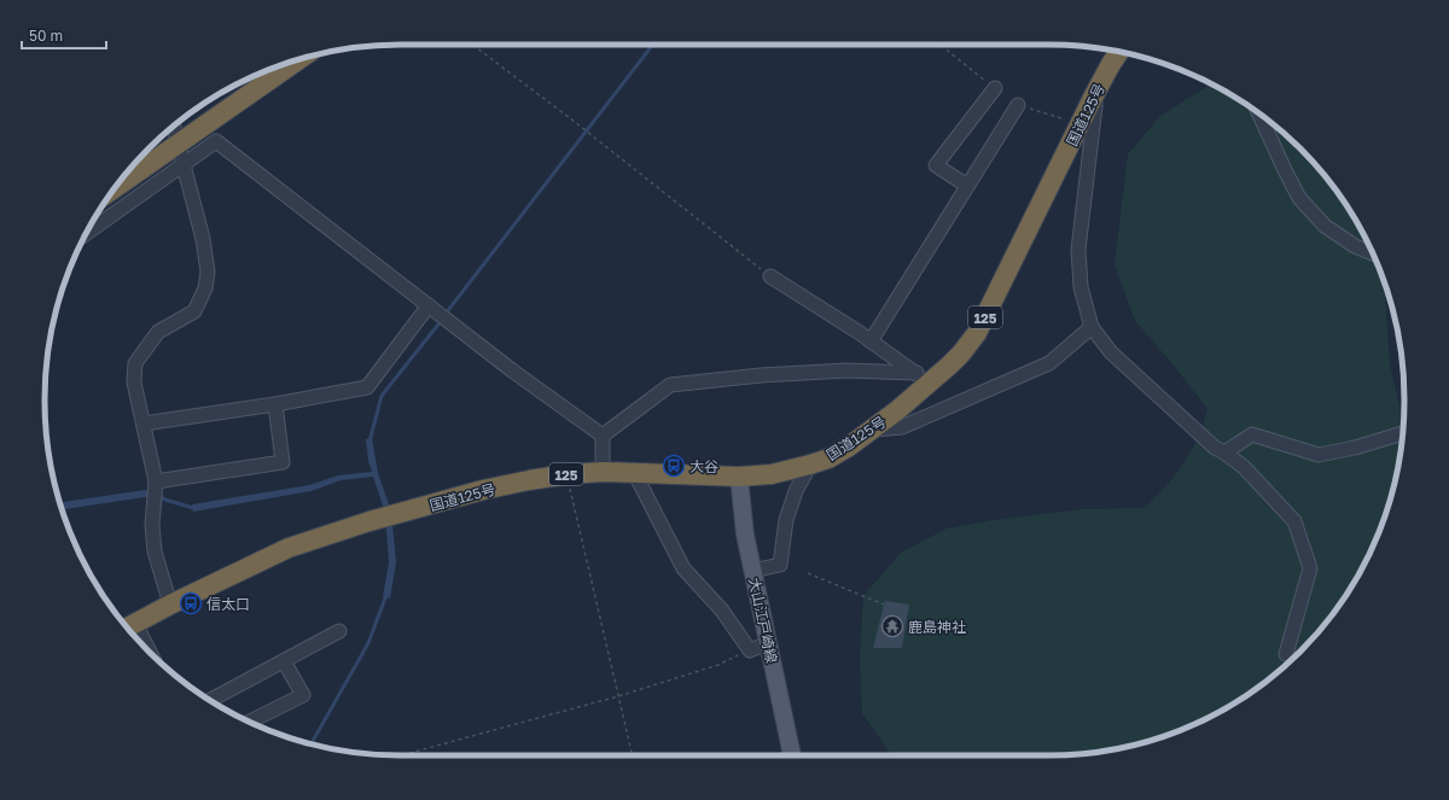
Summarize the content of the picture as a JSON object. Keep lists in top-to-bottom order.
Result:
{
  "streets": {
    "highway": ["国道125号", "125"],
    "main road": ["大山江戸崎線"]
  },
  "crossings": [
    ["国道125号", "大山江戸崎線"]
  ],
  "places": {
    "bus stop": ["大谷", "信太口"],
    "temple": ["鹿島神社"]
  },
  "scale_bar": "50 m"
}
